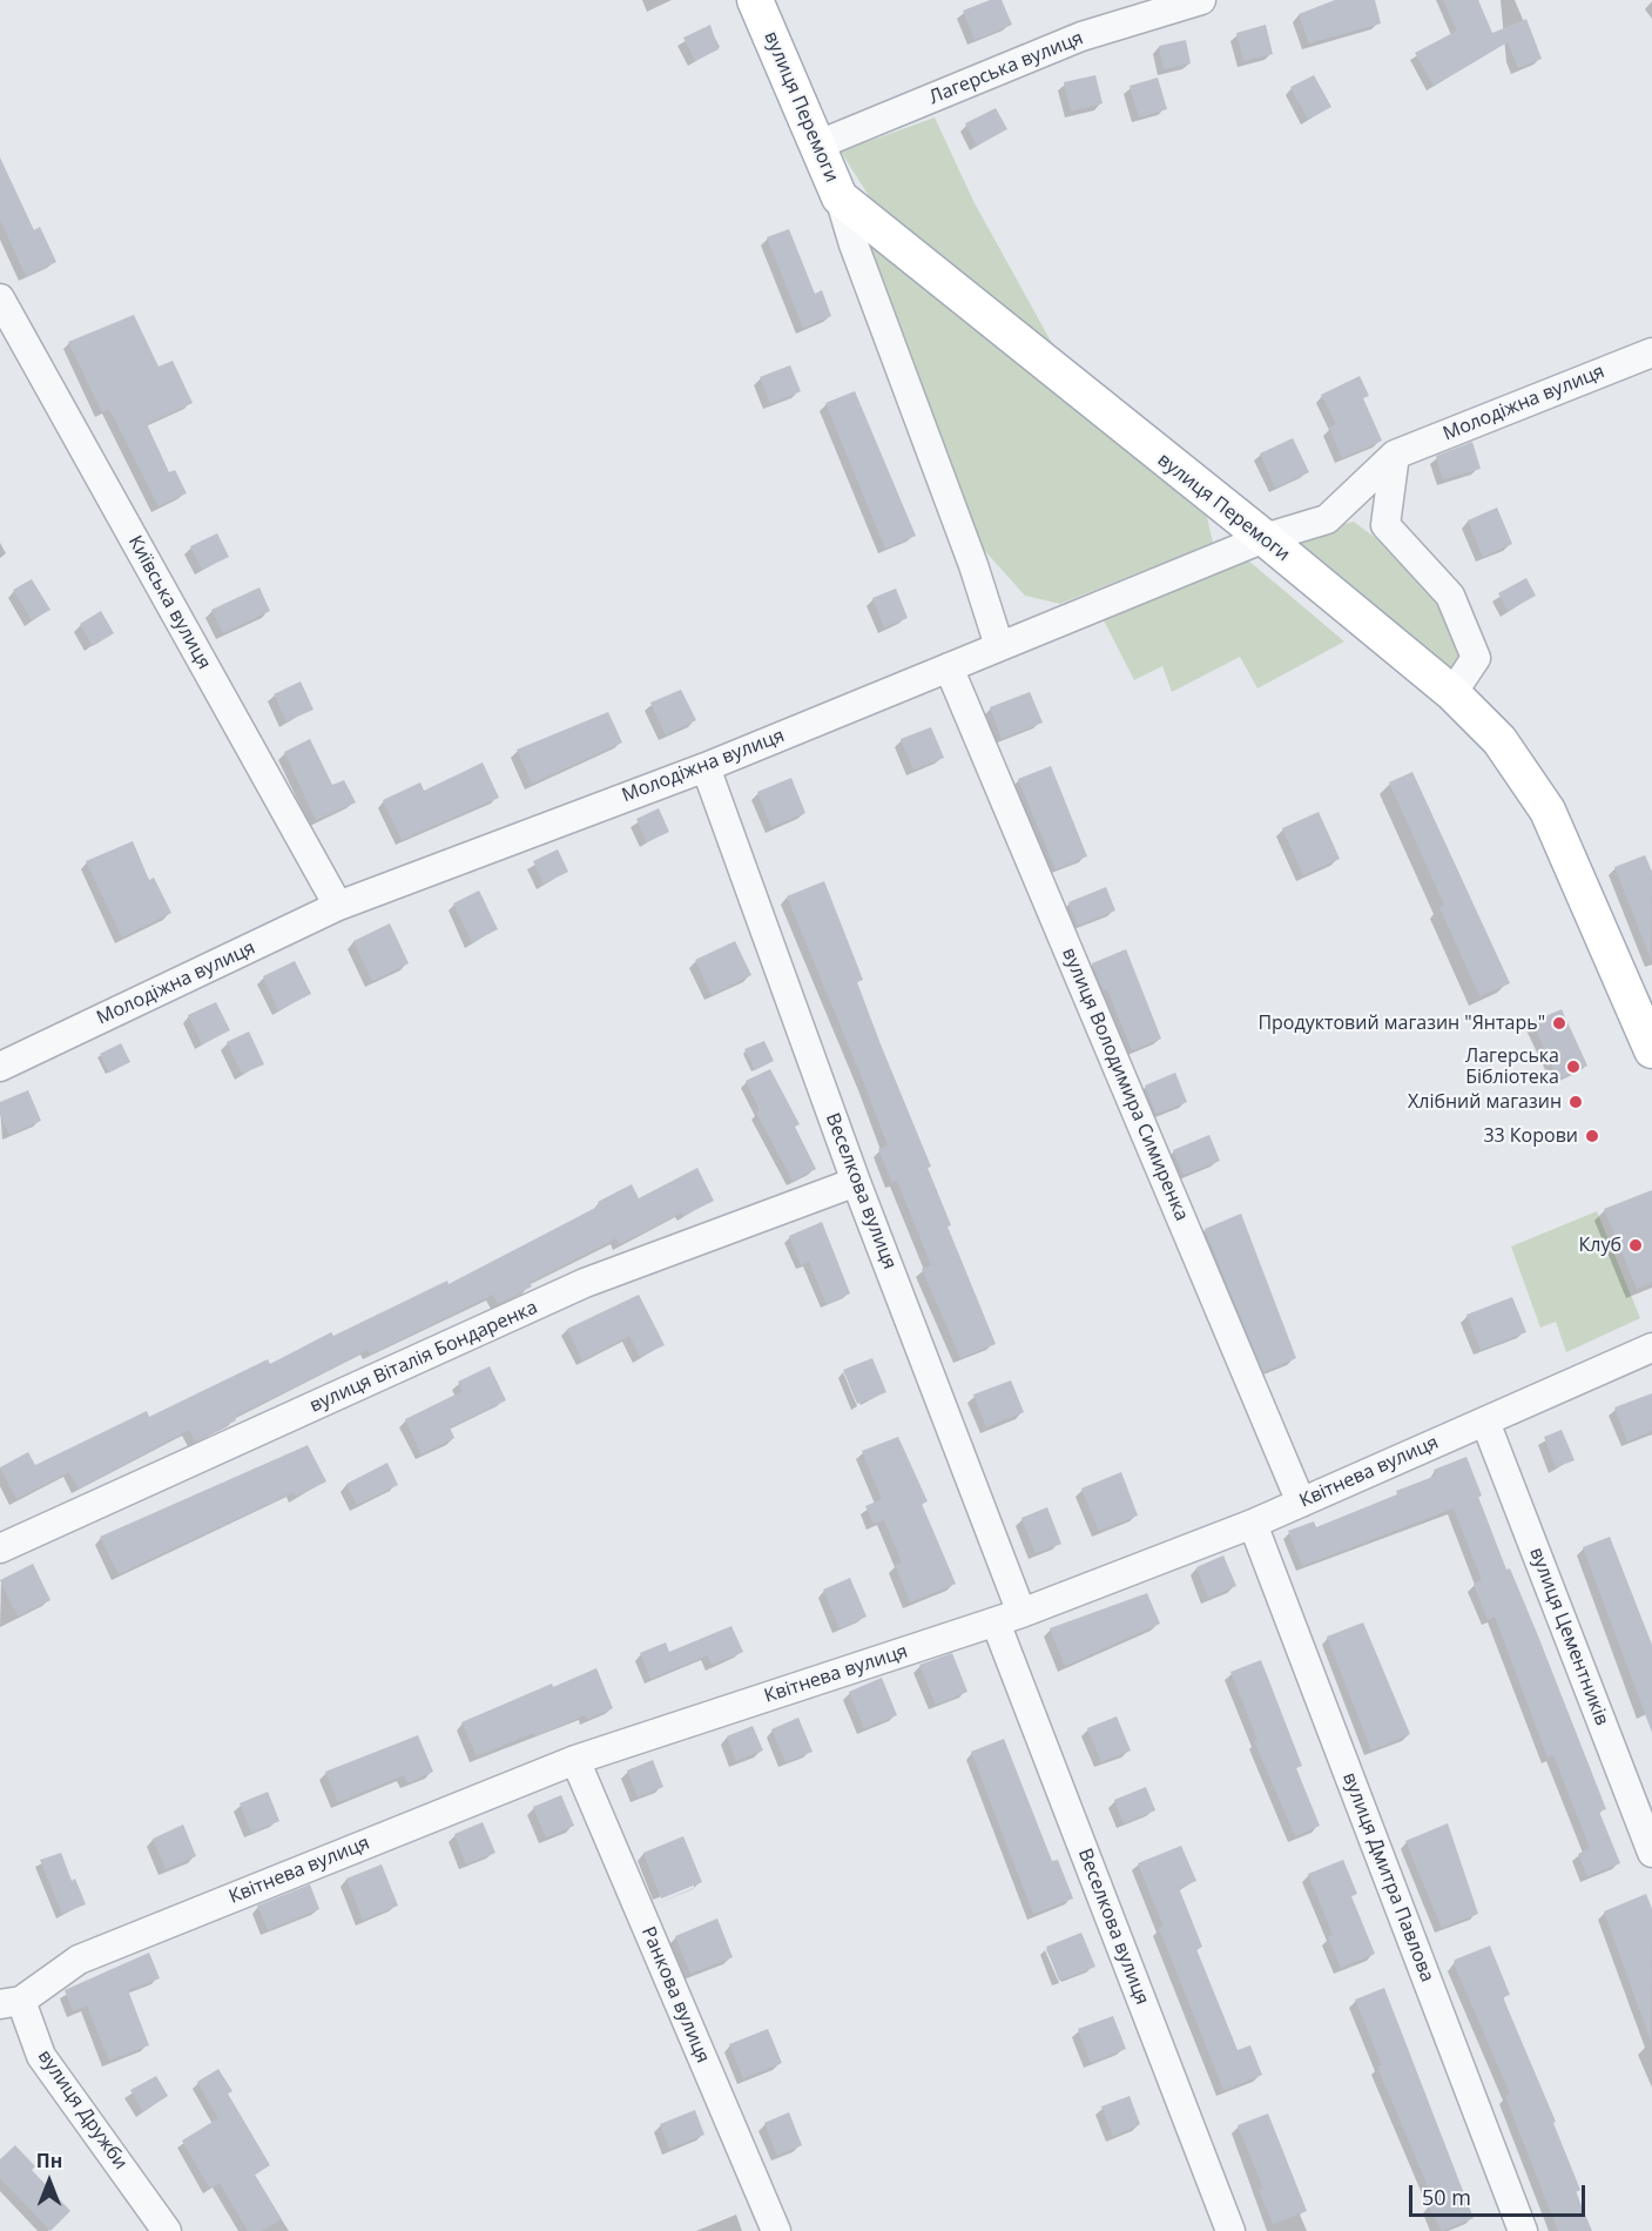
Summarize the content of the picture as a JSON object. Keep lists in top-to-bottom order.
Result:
{
  "streets": {
    "main road": ["вулиця Перемоги"],
    "street": [
      "Лагерська вулиця",
      "Молодіжна вулиця",
      "Київська вулиця",
      "вулиця Володимира Симиренка",
      "Веселкова вулиця",
      "вулиця Віталія Бондаренка",
      "Квітнева вулиця",
      "вулиця Цементників",
      "вулиця Дмитра Павлова",
      "Ранкова вулиця",
      "вулиця Дружби"
    ]
  },
  "crossings": [
    ["Лагерська вулиця", "вулиця Перемоги"],
    ["вулиця Перемоги", "Молодіжна вулиця"],
    ["Молодіжна вулиця", "Київська вулиця"],
    ["Молодіжна вулиця", "вулиця Володимира Симиренка"],
    ["Молодіжна вулиця", "Веселкова вулиця"],
    ["вулиця Володимира Симиренка", "Квітнева вулиця"],
    ["Веселкова вулиця", "вулиця Віталія Бондаренка"],
    ["Веселкова вулиця", "Квітнева вулиця"],
    ["Квітнева вулиця", "вулиця Цементників"],
    ["Квітнева вулиця", "вулиця Дмитра Павлова"],
    ["Квітнева вулиця", "Ранкова вулиця"],
    ["Квітнева вулиця", "вулиця Дружби"]
  ],
  "places": [
    "Продуктовий магазин \"Янтарь\"",
    "Лагерська Бібліотека",
    "Хлібний магазин",
    "33 Корови",
    "Клуб"
  ],
  "scale_bar": "50 m",
  "north": "top"
}
